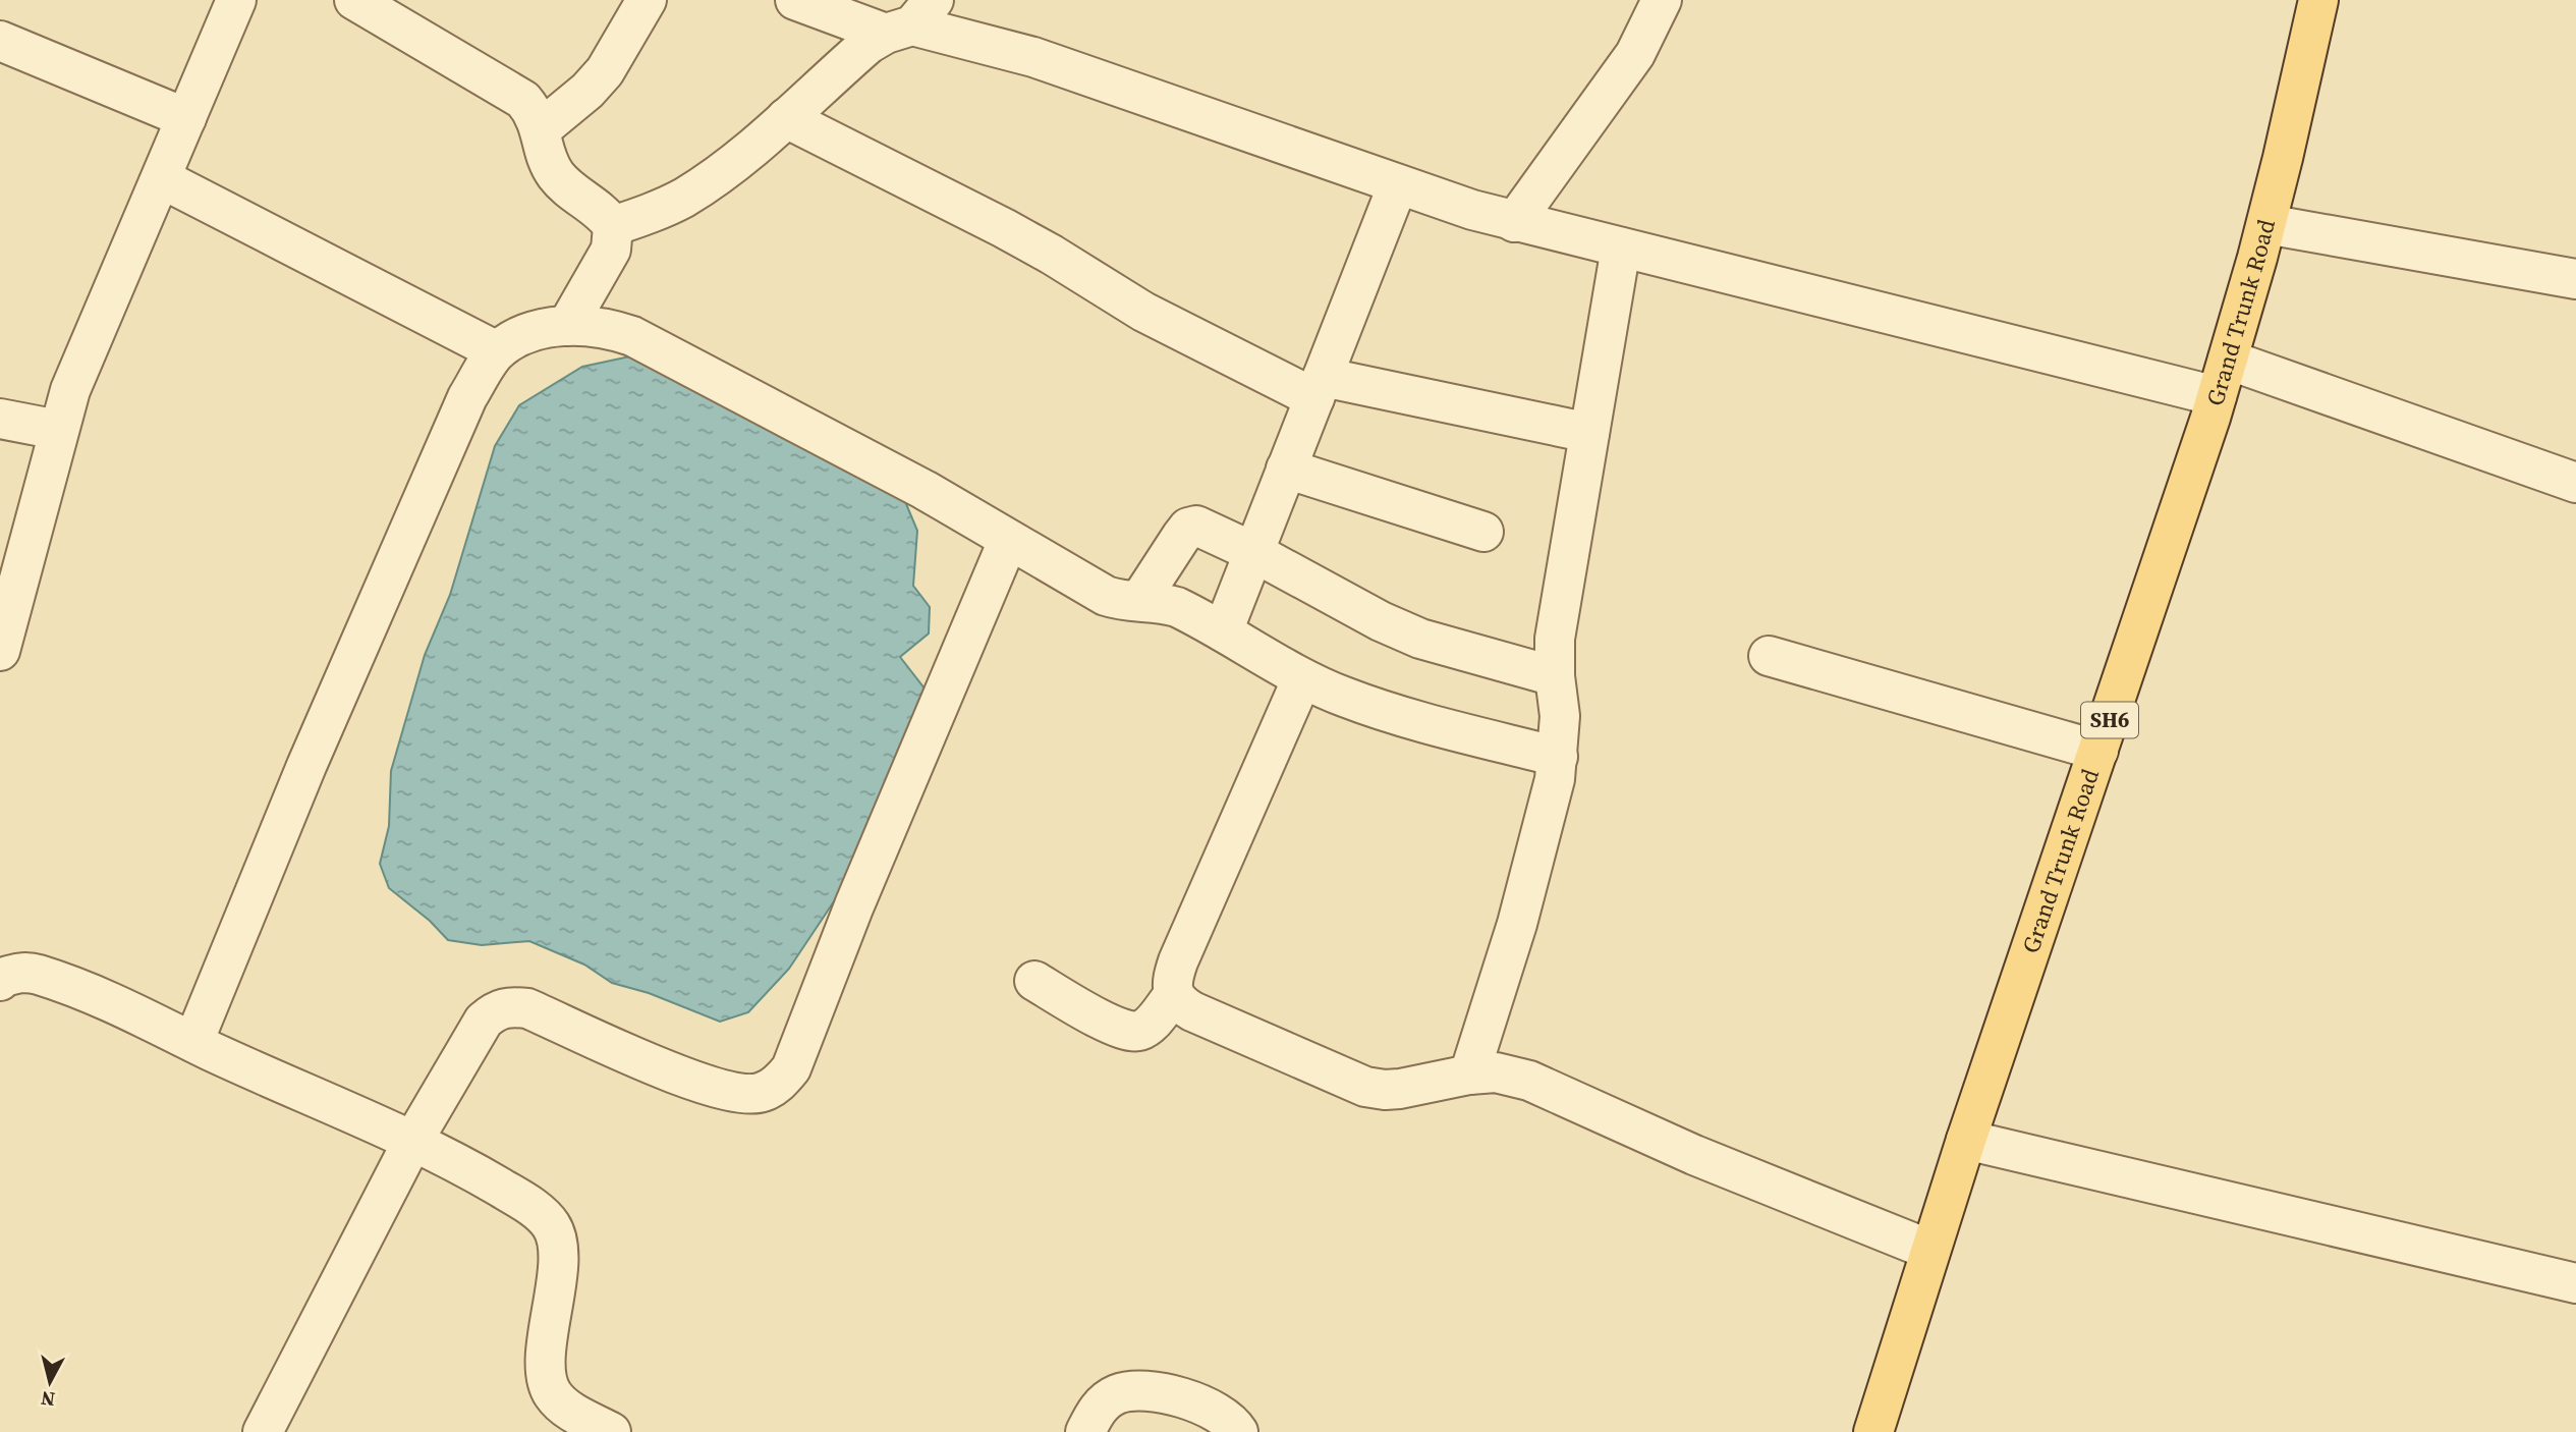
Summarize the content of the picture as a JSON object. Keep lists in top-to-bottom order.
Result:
{
  "streets": {
    "main road": ["Grand Trunk Road", "SH6"]
  },
  "north": "bottom"
}
